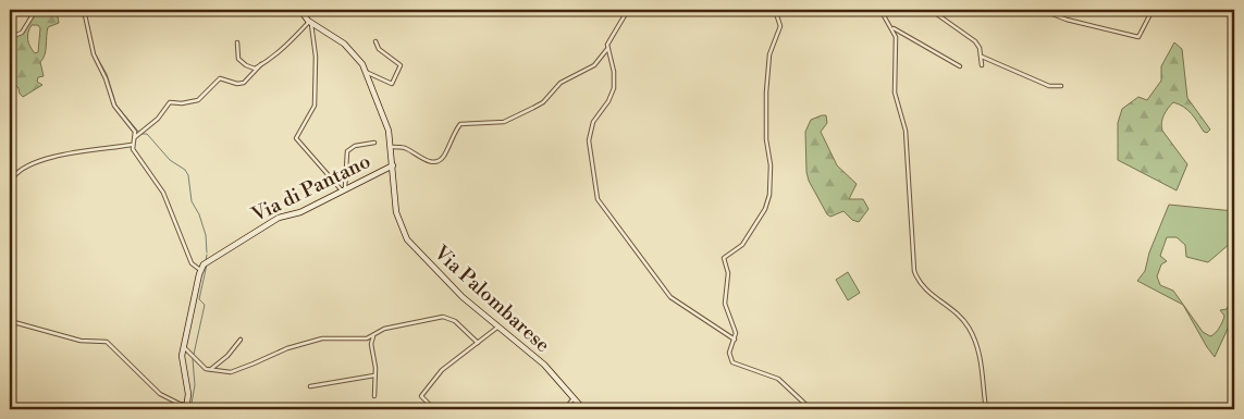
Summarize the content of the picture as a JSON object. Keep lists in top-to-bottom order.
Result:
{
  "streets": {
    "main road": ["Via di Pantano", "Via Palombarese"]
  },
  "crossings": [
    ["Via di Pantano", "Via Palombarese"]
  ]
}
